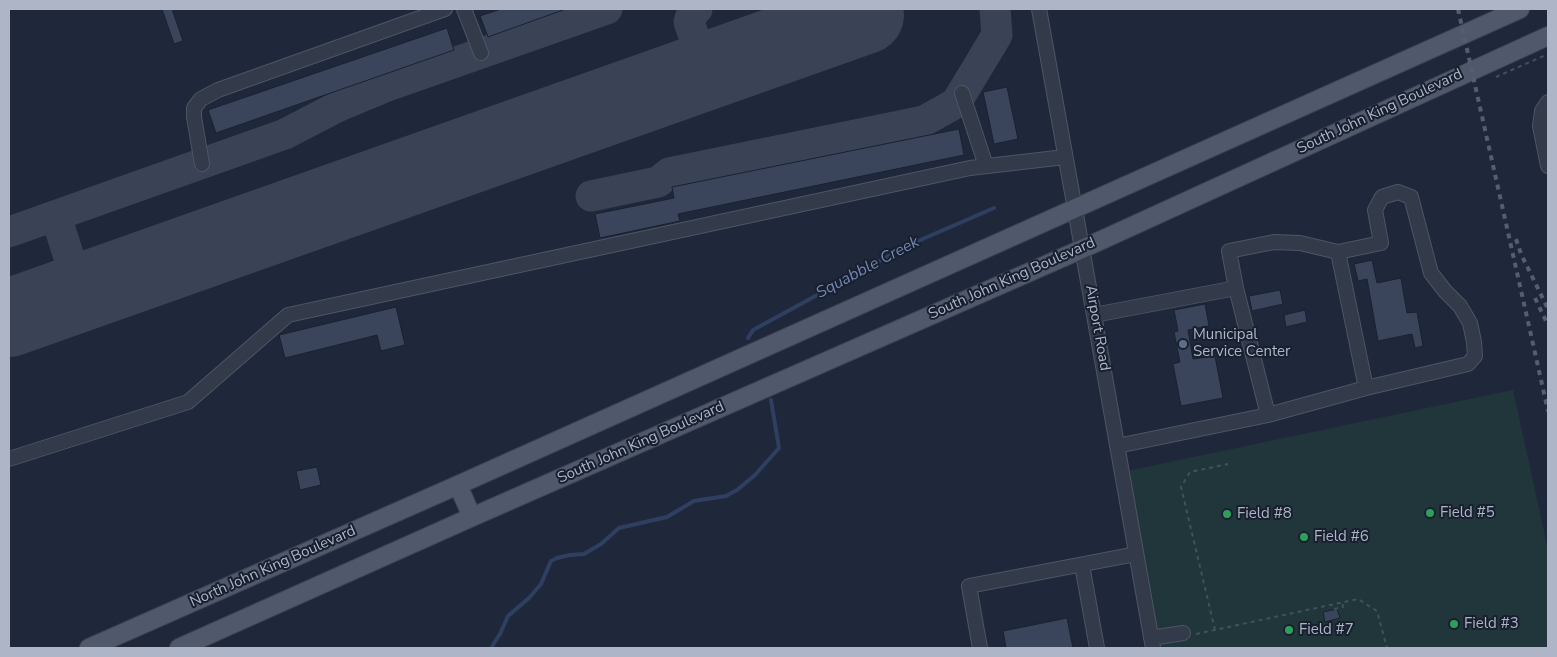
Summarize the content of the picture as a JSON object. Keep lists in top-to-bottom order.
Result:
{
  "streets": {
    "main road": ["South John King Boulevard", "North John King Boulevard"],
    "street": ["Airport Road"]
  },
  "crossings": [
    ["South John King Boulevard", "Airport Road"]
  ],
  "water": ["Squabble Creek"],
  "places": [
    "Municipal Service Center",
    "Field #5",
    "Field #8",
    "Field #6",
    "Field #3",
    "Field #7"
  ]
}
